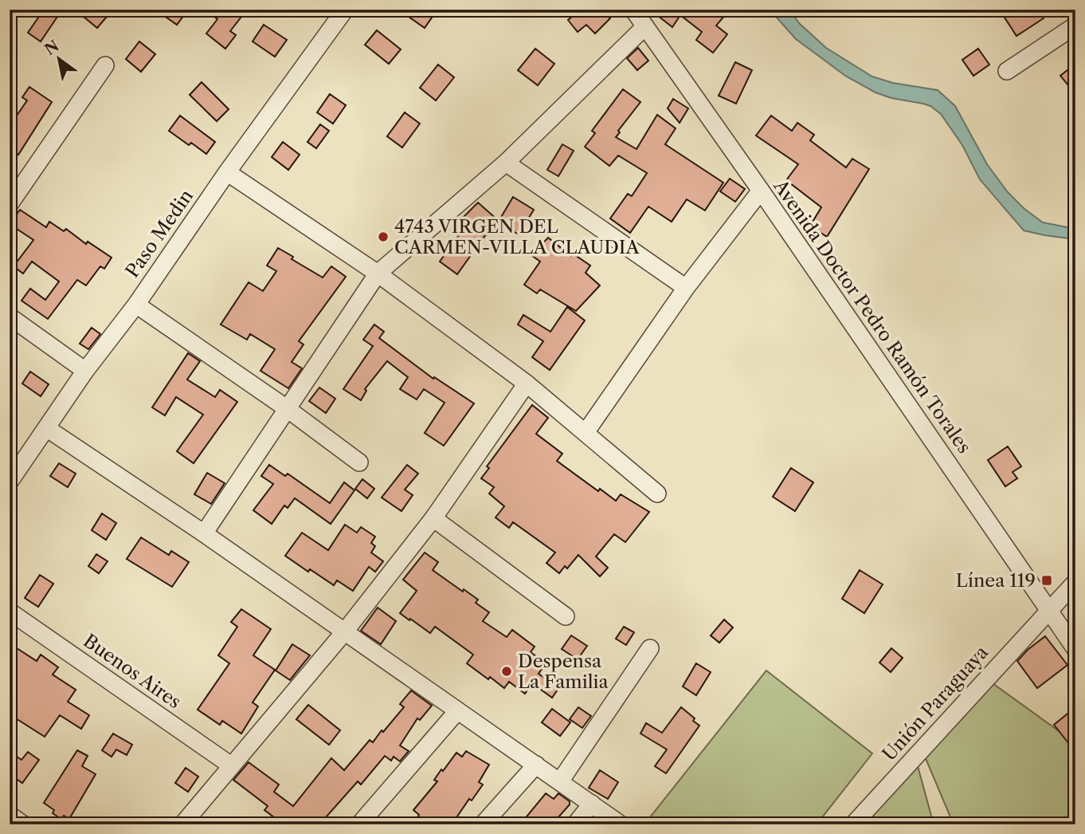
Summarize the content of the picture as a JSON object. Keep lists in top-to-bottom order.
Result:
{
  "streets": {
    "street": [
      "Paso Medin",
      "Avenida Doctor Pedro Ramón Torales",
      "Buenos Aires",
      "Unión Paraguaya"
    ]
  },
  "crossings": [
    ["Avenida Doctor Pedro Ramón Torales", "Unión Paraguaya"]
  ],
  "places": {
    "other": ["4743 VIRGEN DEL CARMEN-VILLA CLAUDIA", "Despensa La Familia"],
    "transit": ["Línea 119"]
  },
  "north": "top left"
}
